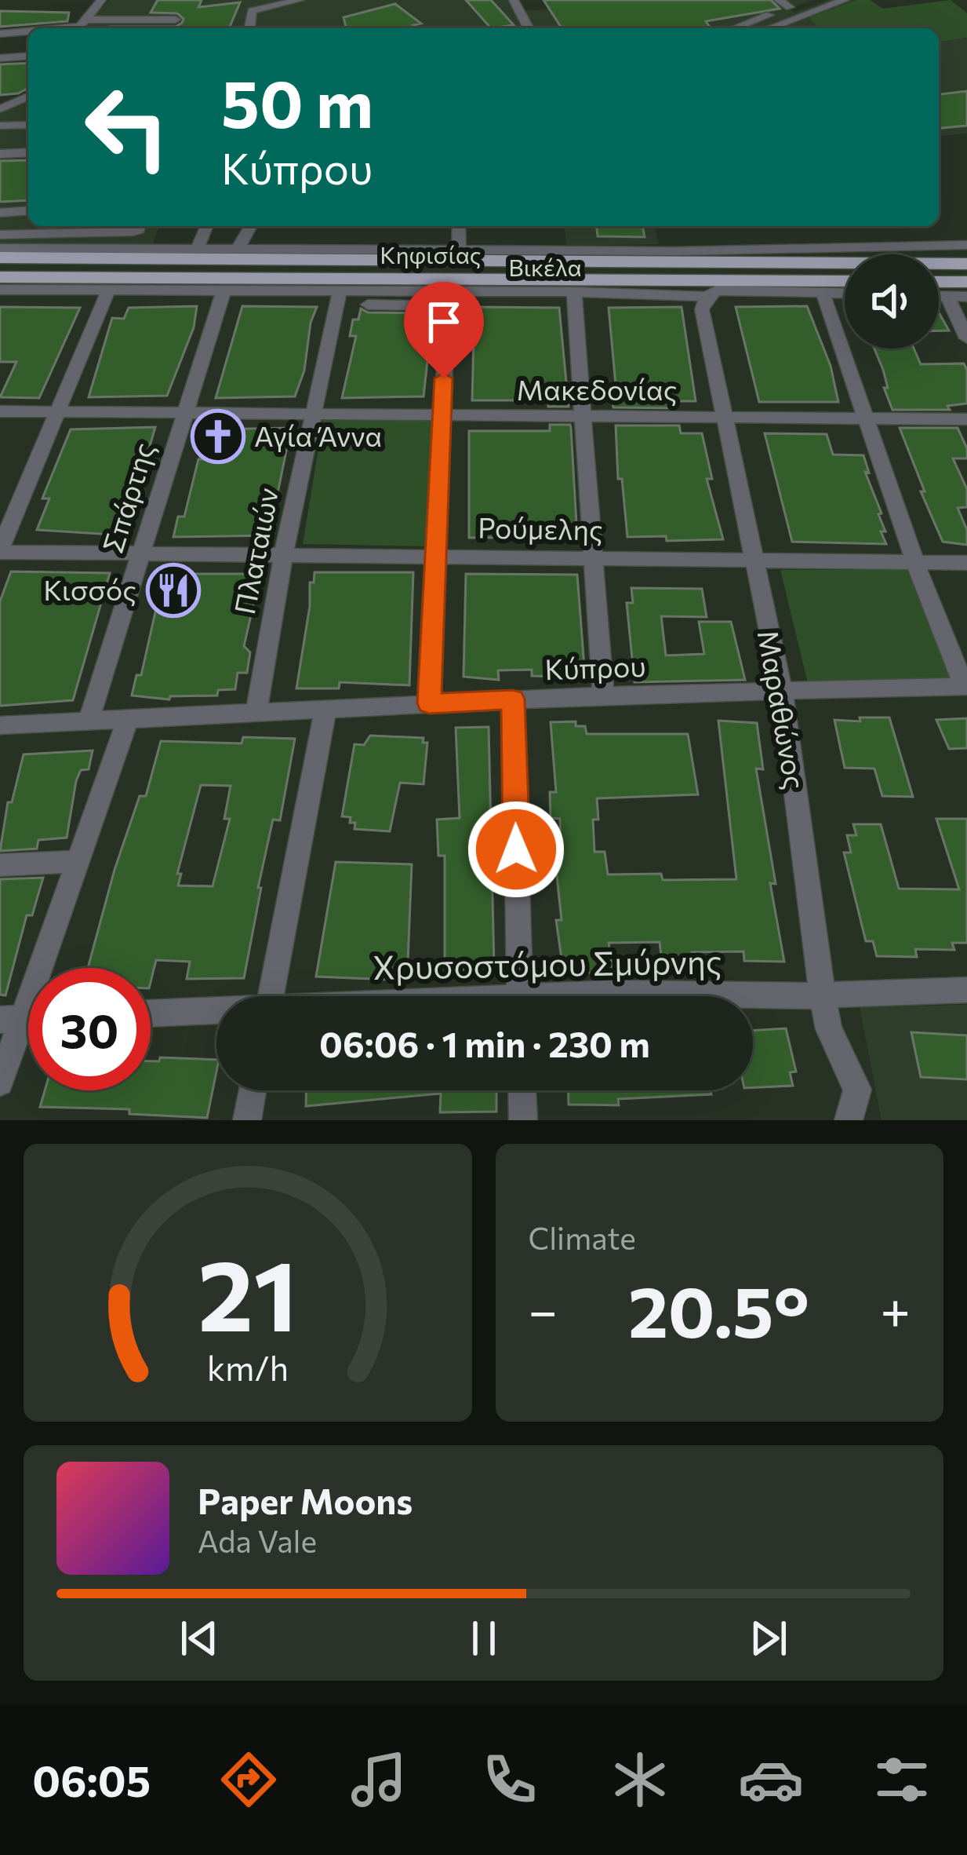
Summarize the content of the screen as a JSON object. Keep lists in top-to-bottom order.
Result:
{
  "streets": {
    "main road": ["Κηφισίας"],
    "street": [
      "Βικέλα",
      "Μακεδονίας",
      "Σπάρτης",
      "Ρούμελης",
      "Πλαταιών",
      "Κύπρου",
      "Μαραθώνος",
      "Χρυσοστόμου Σμύρνης"
    ]
  },
  "crossings": [
    ["Βικέλα", "Πλαταιών"],
    ["Βικέλα", "Μαραθώνος"],
    ["Μακεδονίας", "Σπάρτης"],
    ["Μακεδονίας", "Πλαταιών"],
    ["Μακεδονίας", "Μαραθώνος"],
    ["Σπάρτης", "Ρούμελης"],
    ["Σπάρτης", "Κύπρου"],
    ["Ρούμελης", "Πλαταιών"],
    ["Ρούμελης", "Μαραθώνος"],
    ["Πλαταιών", "Κύπρου"],
    ["Κύπρου", "Μαραθώνος"],
    ["Μαραθώνος", "Χρυσοστόμου Σμύρνης"]
  ],
  "places": {
    "church": ["Αγία Άννα"],
    "restaurant": ["Κισσός"]
  },
  "page": {
    "turn": ["50 m", "Κύπρου"],
    "limit": "30",
    "trip": "06:06 · 1 min · 230 m",
    "tile": "Climate",
    "heat": ["−", "20.5°", "+"],
    "song": ["Paper Moons", "Ada Vale"],
    "tabs": "06:05",
    "gauge": ["21", "km/h"]
  }
}
